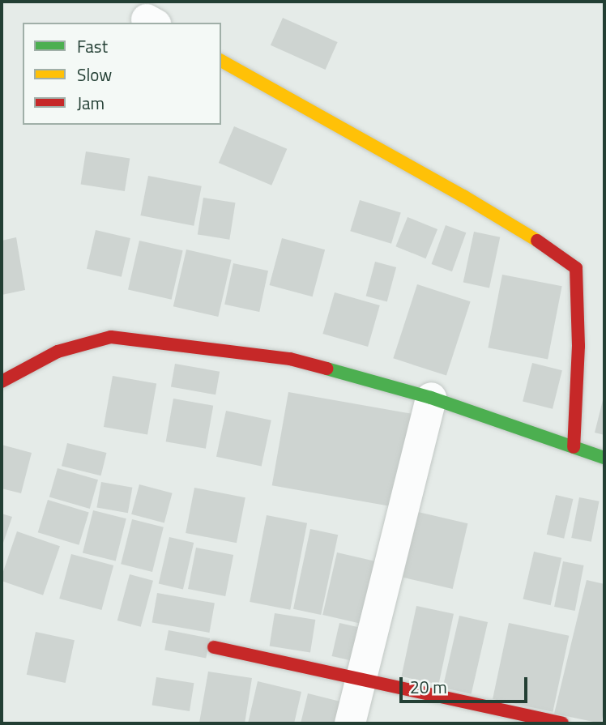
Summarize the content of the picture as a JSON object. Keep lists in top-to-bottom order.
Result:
{
  "legend": ["Fast", "Slow", "Jam"],
  "scale_bar": "20 m"
}
